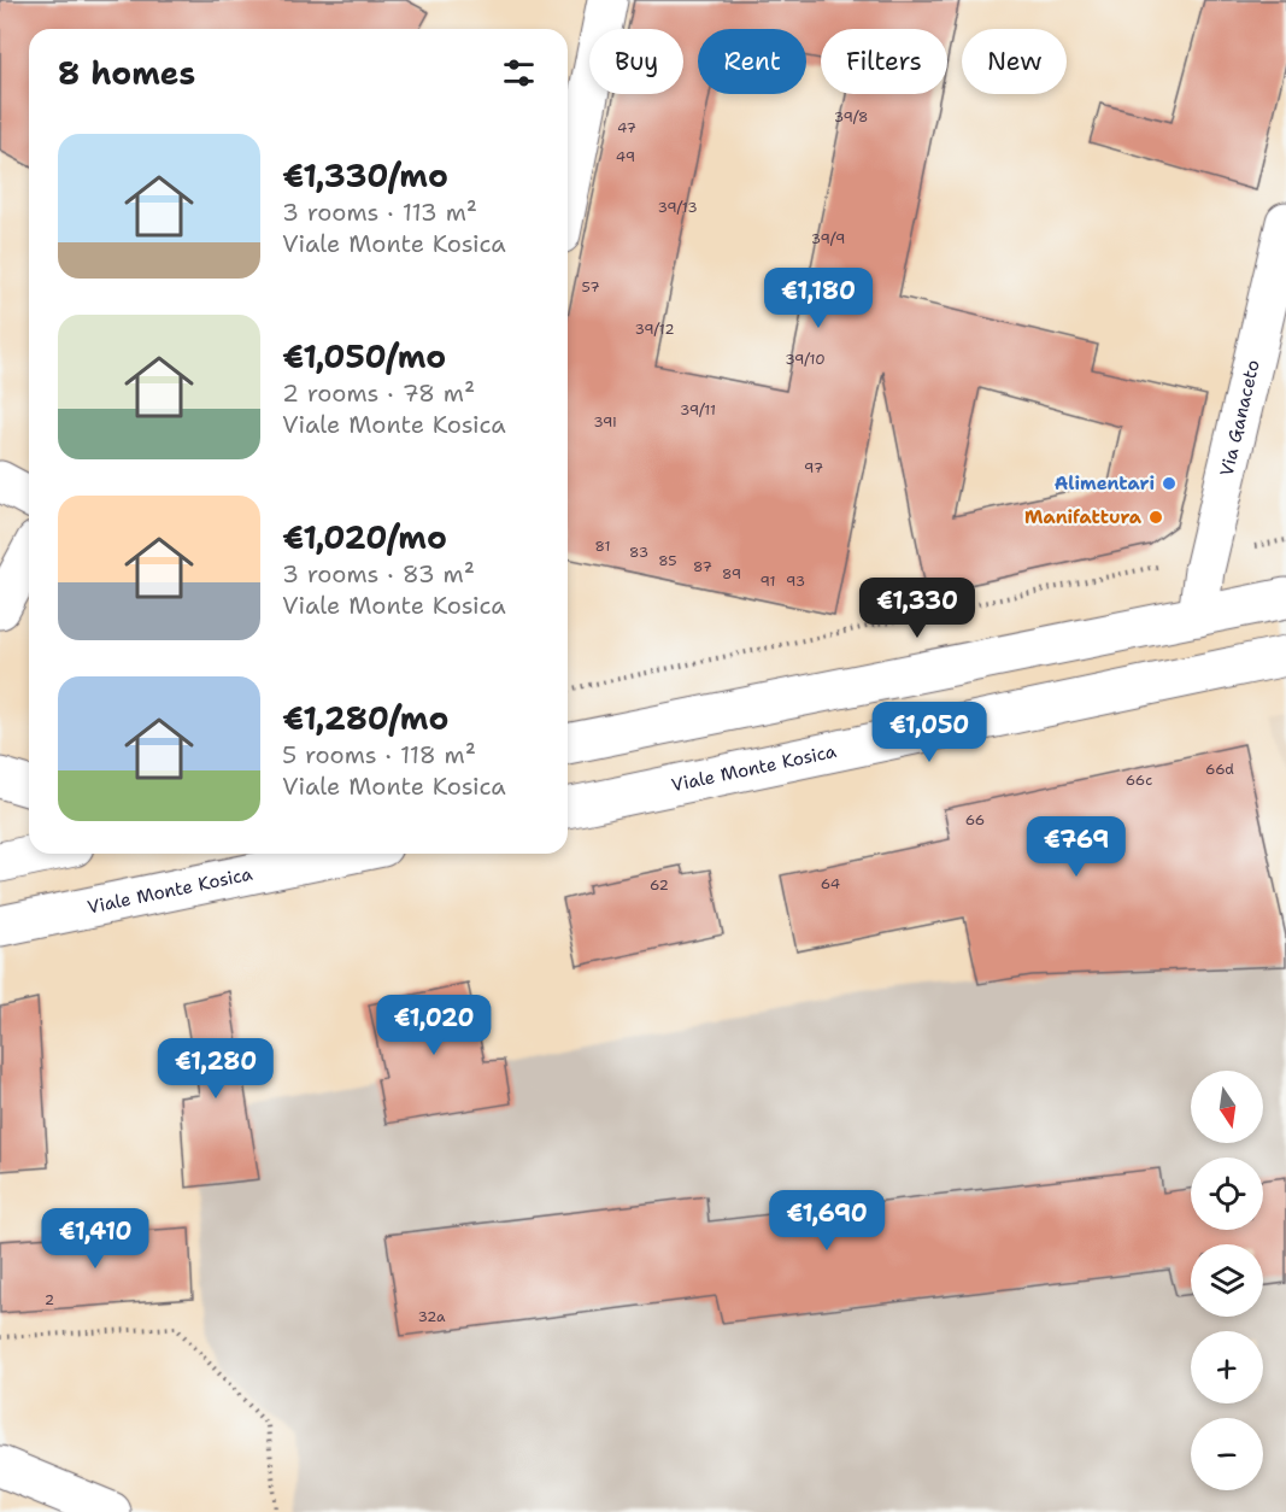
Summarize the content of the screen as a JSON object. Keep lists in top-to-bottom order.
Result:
{
  "streets": {
    "street": ["Via Ganaceto", "Viale Monte Kosica"]
  },
  "places": ["Alimentari", "Manifattura"],
  "house_numbers": [
    "39/8",
    "47",
    "49",
    "39/13",
    "39/9",
    "57",
    "39/12",
    "39/10",
    "39/11",
    "39i",
    "97",
    "81",
    "83",
    "85",
    "87",
    "89",
    "91",
    "93",
    "66d",
    "66c",
    "66",
    "64",
    "62",
    "2",
    "32a"
  ],
  "north": "bottom",
  "page": {
    "chip": [
      "Buy",
      "Rent",
      "Filters",
      "New"
    ],
    "heading": "8 homes",
    "list": [
      {
        "name": "€1,330/mo",
        "note": "3 rooms · 113 m² · Viale Monte Kosica"
      },
      {
        "name": "€1,050/mo",
        "note": "2 rooms · 78 m² · Viale Monte Kosica"
      },
      {
        "name": "€1,020/mo",
        "note": "3 rooms · 83 m² · Viale Monte Kosica"
      },
      {
        "name": "€1,280/mo",
        "note": "5 rooms · 118 m² · Viale Monte Kosica"
      }
    ],
    "price": [
      "€1,180",
      "€1,330",
      "€1,050",
      "€769",
      "€1,020",
      "€1,280",
      "€1,690",
      "€1,410"
    ],
    "map_buttons": ["+", "−"]
  }
}
